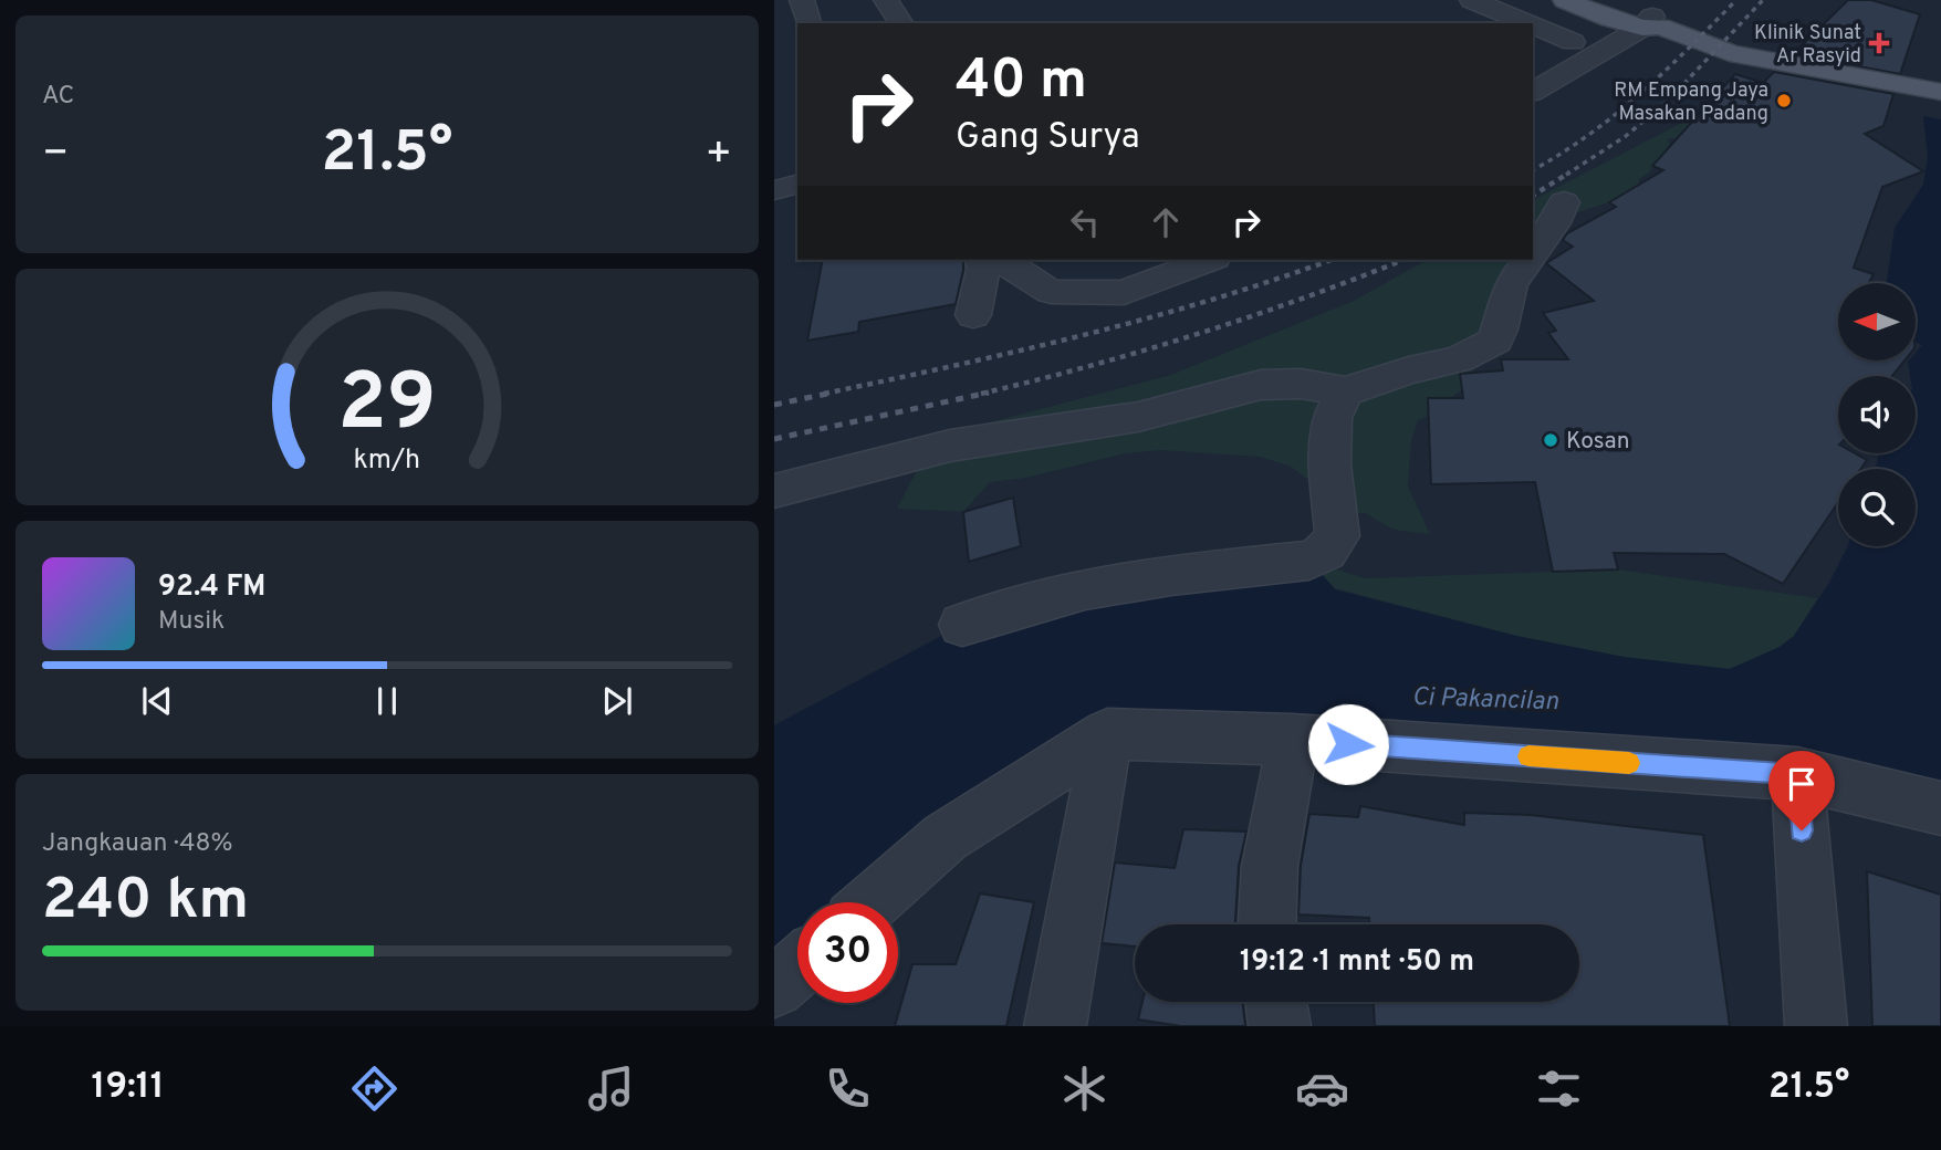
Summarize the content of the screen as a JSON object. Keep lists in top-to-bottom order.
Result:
{
  "water": ["Ci Pakancilan"],
  "places": {
    "health": ["Klinik Sunat Ar Rasyid"],
    "other": ["RM Empang Jaya Masakan Padang", "Kosan"]
  },
  "north": "left",
  "page": {
    "tile": [
      "AC",
      ["Jangkauan · 48%", "240 km"]
    ],
    "turn": ["40 m", "Gang Surya"],
    "heat": ["−", "21.5°", "+"],
    "song": ["92.4 FM", "Musik"],
    "limit": "30",
    "trip": "19:12 · 1 mnt · 50 m",
    "tabs": ["19:11", "21.5°"],
    "gauge": ["29", "km/h"]
  }
}
